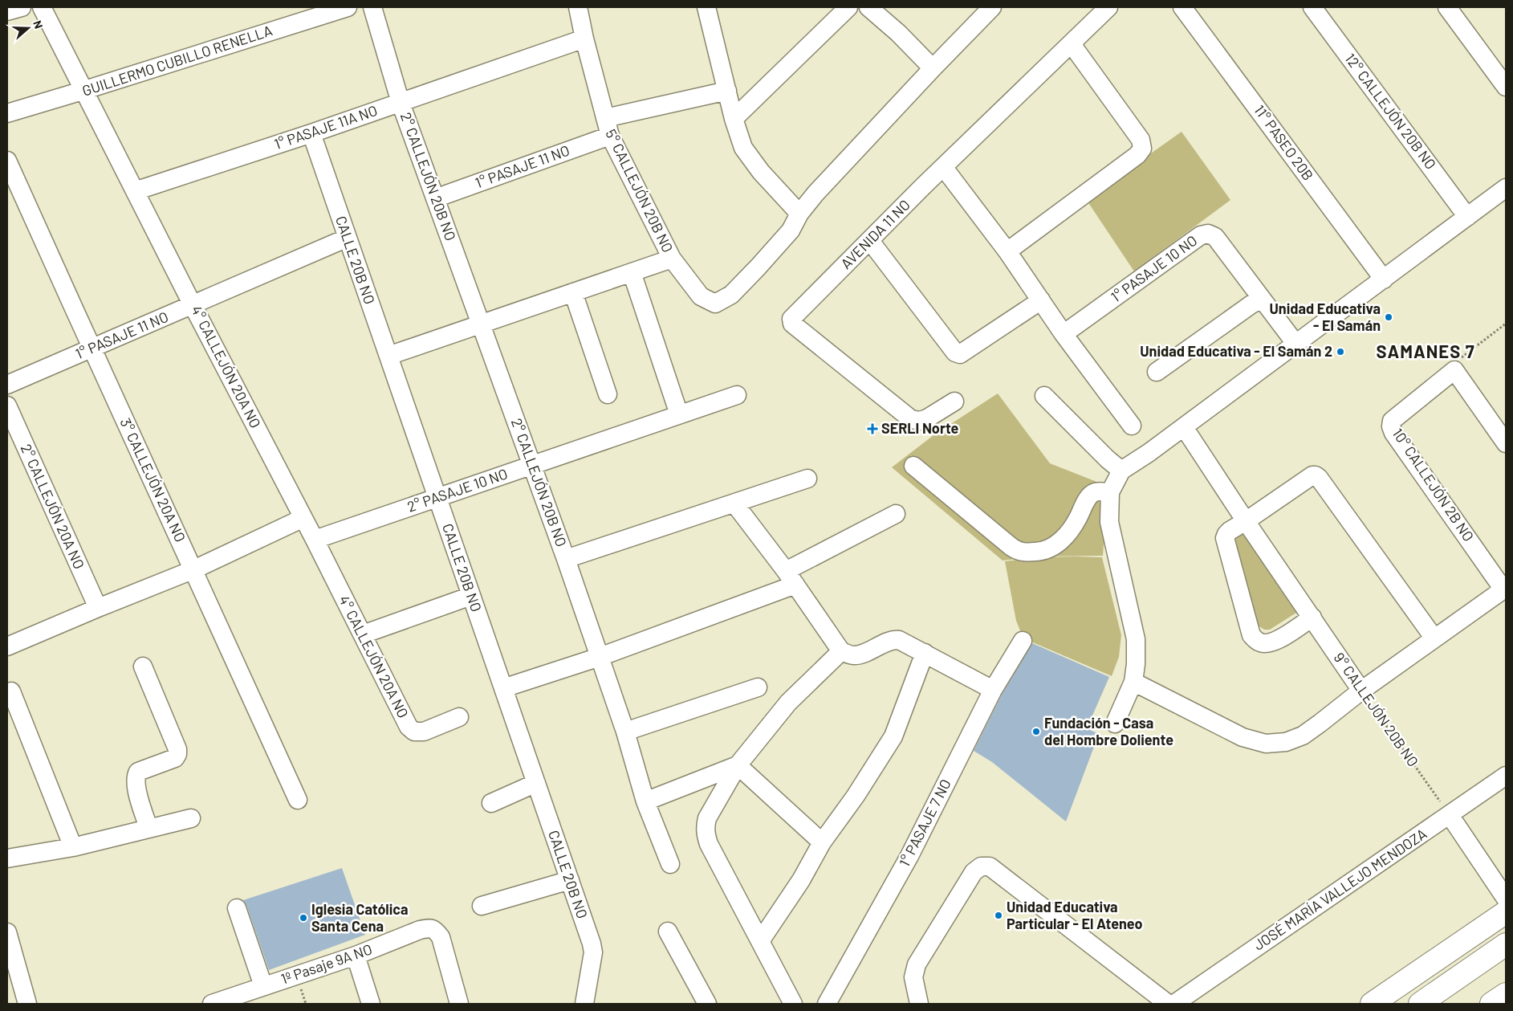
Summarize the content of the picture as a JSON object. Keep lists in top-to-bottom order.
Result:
{
  "streets": {
    "street": [
      "GUILLERMO CUBILLO RENELLA",
      "12° CALLEJÓN 20B NO",
      "1° PASAJE 11A NO",
      "11° PASEO 20B",
      "1° PASAJE 11 NO",
      "2° CALLEJÓN 20B NO",
      "5° CALLEJÓN 20B NO",
      "AVENIDA 11 NO",
      "CALLE 20B NO",
      "1° PASAJE 10 NO",
      "4° CALLEJÓN 20A NO",
      "3° CALLEJÓN 20A NO",
      "10° CALLEJÓN 2B NO",
      "2° PASAJE 10 NO",
      "2° CALLEJÓN 20A NO",
      "9° CALLEJÓN 20B NO",
      "1° PASAJE 7 NO",
      "JOSÉ MARÍA VALLEJO MENDOZA",
      "1º Pasaje 9A NO"
    ]
  },
  "crossings": [
    ["GUILLERMO CUBILLO RENELLA", "4° CALLEJÓN 20A NO"],
    ["1° PASAJE 11A NO", "2° CALLEJÓN 20B NO"],
    ["1° PASAJE 11A NO", "5° CALLEJÓN 20B NO"],
    ["1° PASAJE 11A NO", "CALLE 20B NO"],
    ["1° PASAJE 11A NO", "4° CALLEJÓN 20A NO"],
    ["1° PASAJE 11 NO", "2° CALLEJÓN 20B NO"],
    ["1° PASAJE 11 NO", "5° CALLEJÓN 20B NO"],
    ["1° PASAJE 11 NO", "CALLE 20B NO"],
    ["1° PASAJE 11 NO", "4° CALLEJÓN 20A NO"],
    ["1° PASAJE 11 NO", "3° CALLEJÓN 20A NO"],
    ["2° CALLEJÓN 20B NO", "2° PASAJE 10 NO"],
    ["CALLE 20B NO", "2° PASAJE 10 NO"],
    ["4° CALLEJÓN 20A NO", "2° PASAJE 10 NO"],
    ["9° CALLEJÓN 20B NO", "JOSÉ MARÍA VALLEJO MENDOZA"]
  ],
  "districts": ["SAMANES 7"],
  "places": {
    "other": [
      "Unidad Educativa - El Samán",
      "Unidad Educativa - El Samán 2",
      "Fundación - Casa del Hombre Doliente",
      "Unidad Educativa Particular - El Ateneo",
      "Iglesia Católica Santa Cena"
    ],
    "health": ["SERLI Norte"]
  },
  "north": "right"
}
